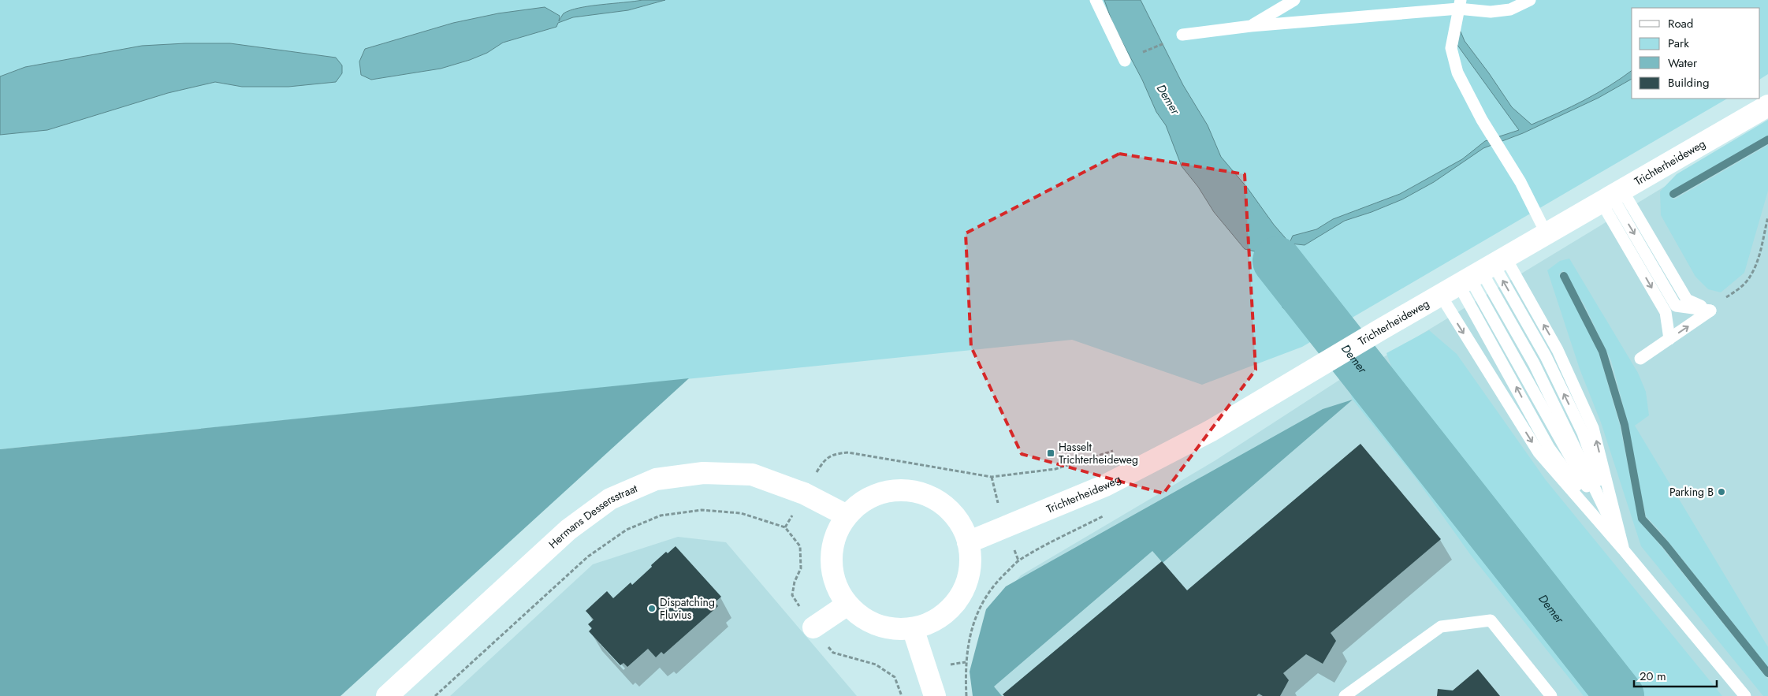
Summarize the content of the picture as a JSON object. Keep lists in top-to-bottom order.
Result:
{
  "streets": {
    "street": ["Trichterheideweg", "Hermans Dessersstraat"]
  },
  "crossings": [
    ["Trichterheideweg", "Hermans Dessersstraat"]
  ],
  "water": ["Demer"],
  "places": {
    "transit": ["Hasselt Trichterheideweg"],
    "other": ["Parking B", "Dispatching Fluvius"]
  },
  "legend": [
    "Road",
    "Park",
    "Water",
    "Building"
  ],
  "scale_bar": "20 m"
}
